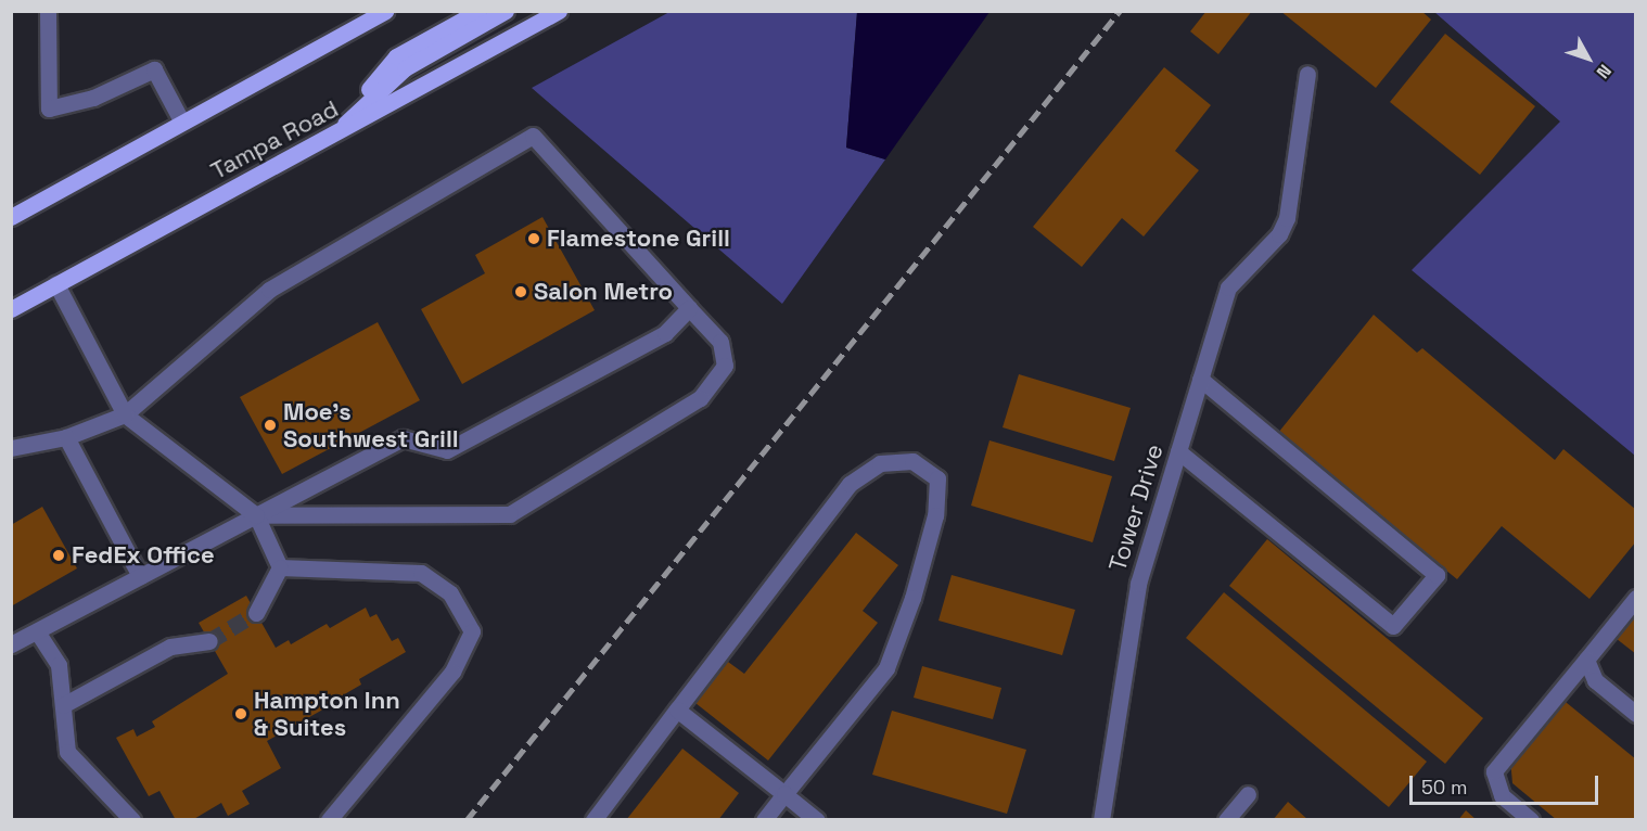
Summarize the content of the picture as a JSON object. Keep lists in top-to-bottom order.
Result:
{
  "streets": {
    "main road": ["Tampa Road"],
    "street": ["Tower Drive"]
  },
  "places": [
    "Flamestone Grill",
    "Salon Metro",
    "Moe's Southwest Grill",
    "FedEx Office",
    "Hampton Inn & Suites"
  ],
  "scale_bar": "50 m",
  "north": "bottom right"
}
